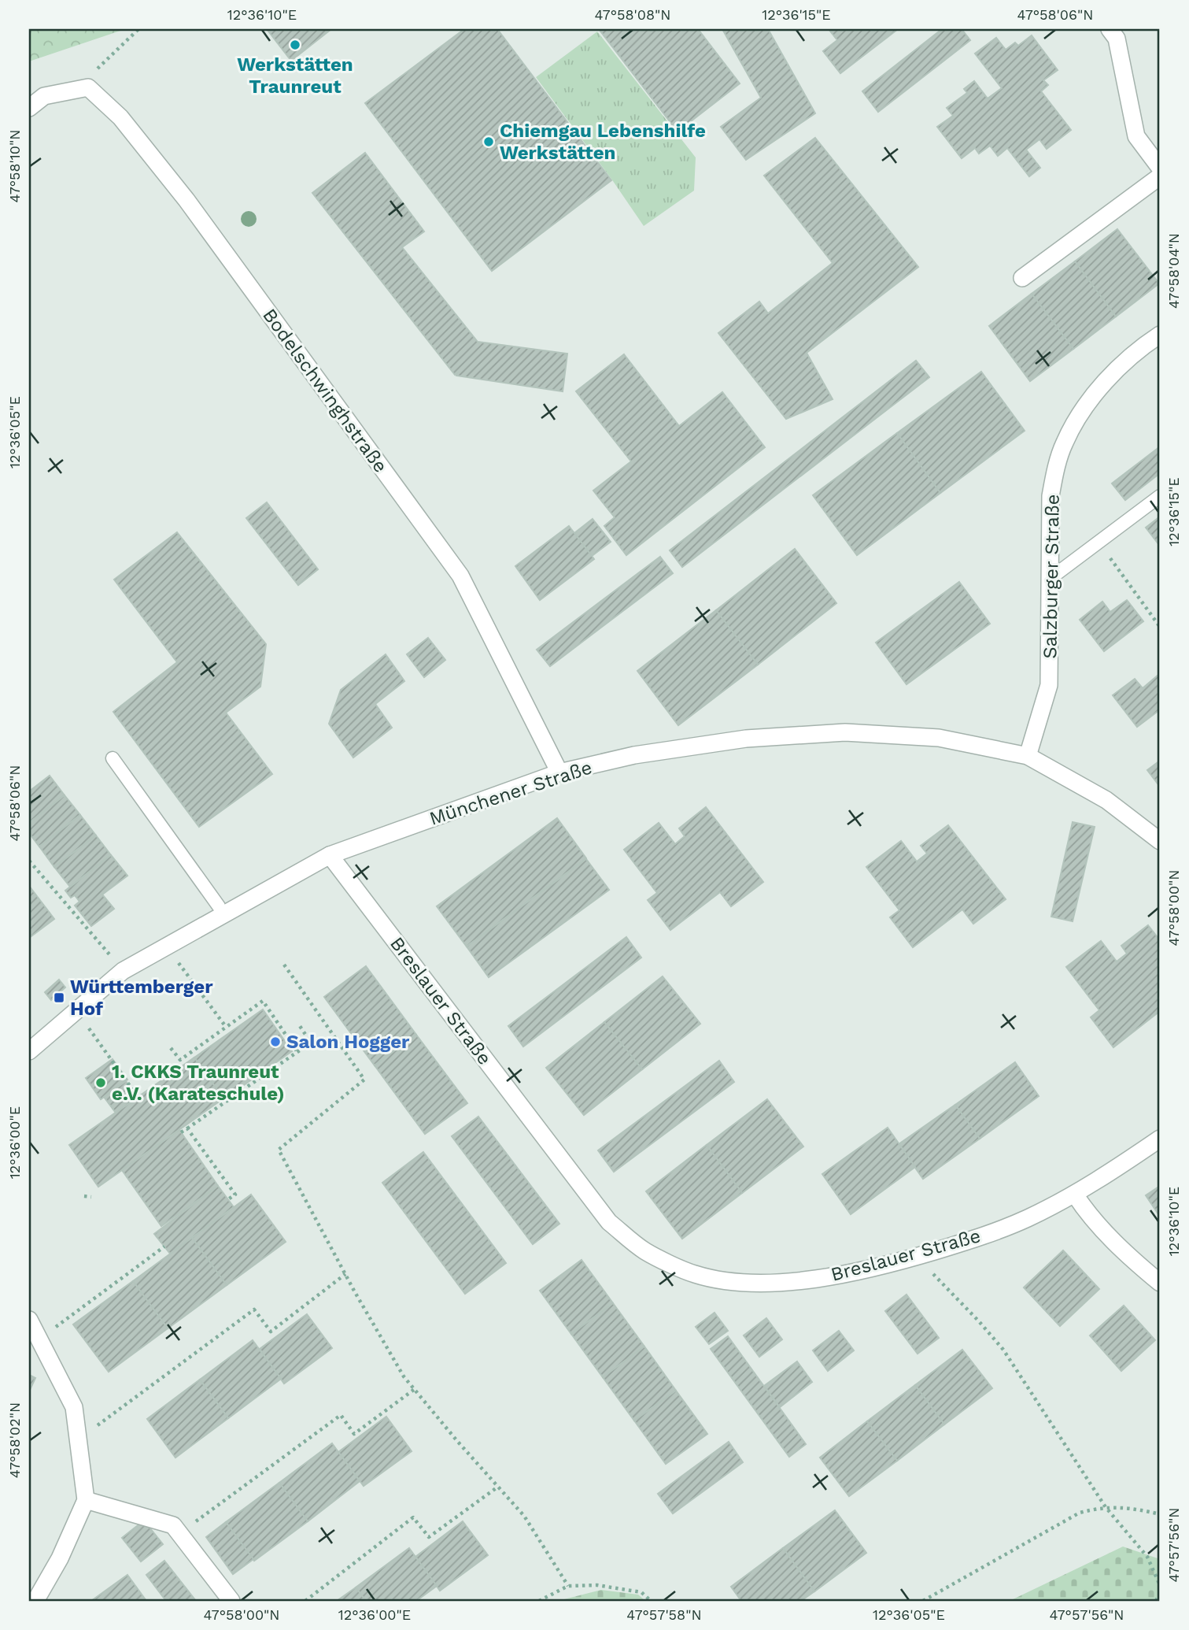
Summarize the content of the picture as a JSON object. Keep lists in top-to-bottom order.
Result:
{
  "streets": {
    "street": [
      "Bodelschwinghstraße",
      "Salzburger Straße",
      "Münchener Straße",
      "Breslauer Straße"
    ]
  },
  "crossings": [
    ["Bodelschwinghstraße", "Münchener Straße"],
    ["Salzburger Straße", "Münchener Straße"],
    ["Münchener Straße", "Breslauer Straße"]
  ],
  "places": {
    "other": [
      "Werkstätten Traunreut",
      "Chiemgau Lebenshilfe Werkstätten",
      "Salon Hogger",
      "1. CKKS Traunreut e.V. (Karateschule)"
    ],
    "transit": ["Württemberger Hof"]
  },
  "coordinates": [
    "12°36'10\"E",
    "47°58'08\"N",
    "12°36'15\"E",
    "47°58'06\"N",
    "47°58'10\"N",
    "47°58'04\"N",
    "12°36'05\"E",
    "47°58'00\"N",
    "12°36'00\"E",
    "47°58'02\"N",
    "47°57'56\"N",
    "47°57'58\"N"
  ]
}
